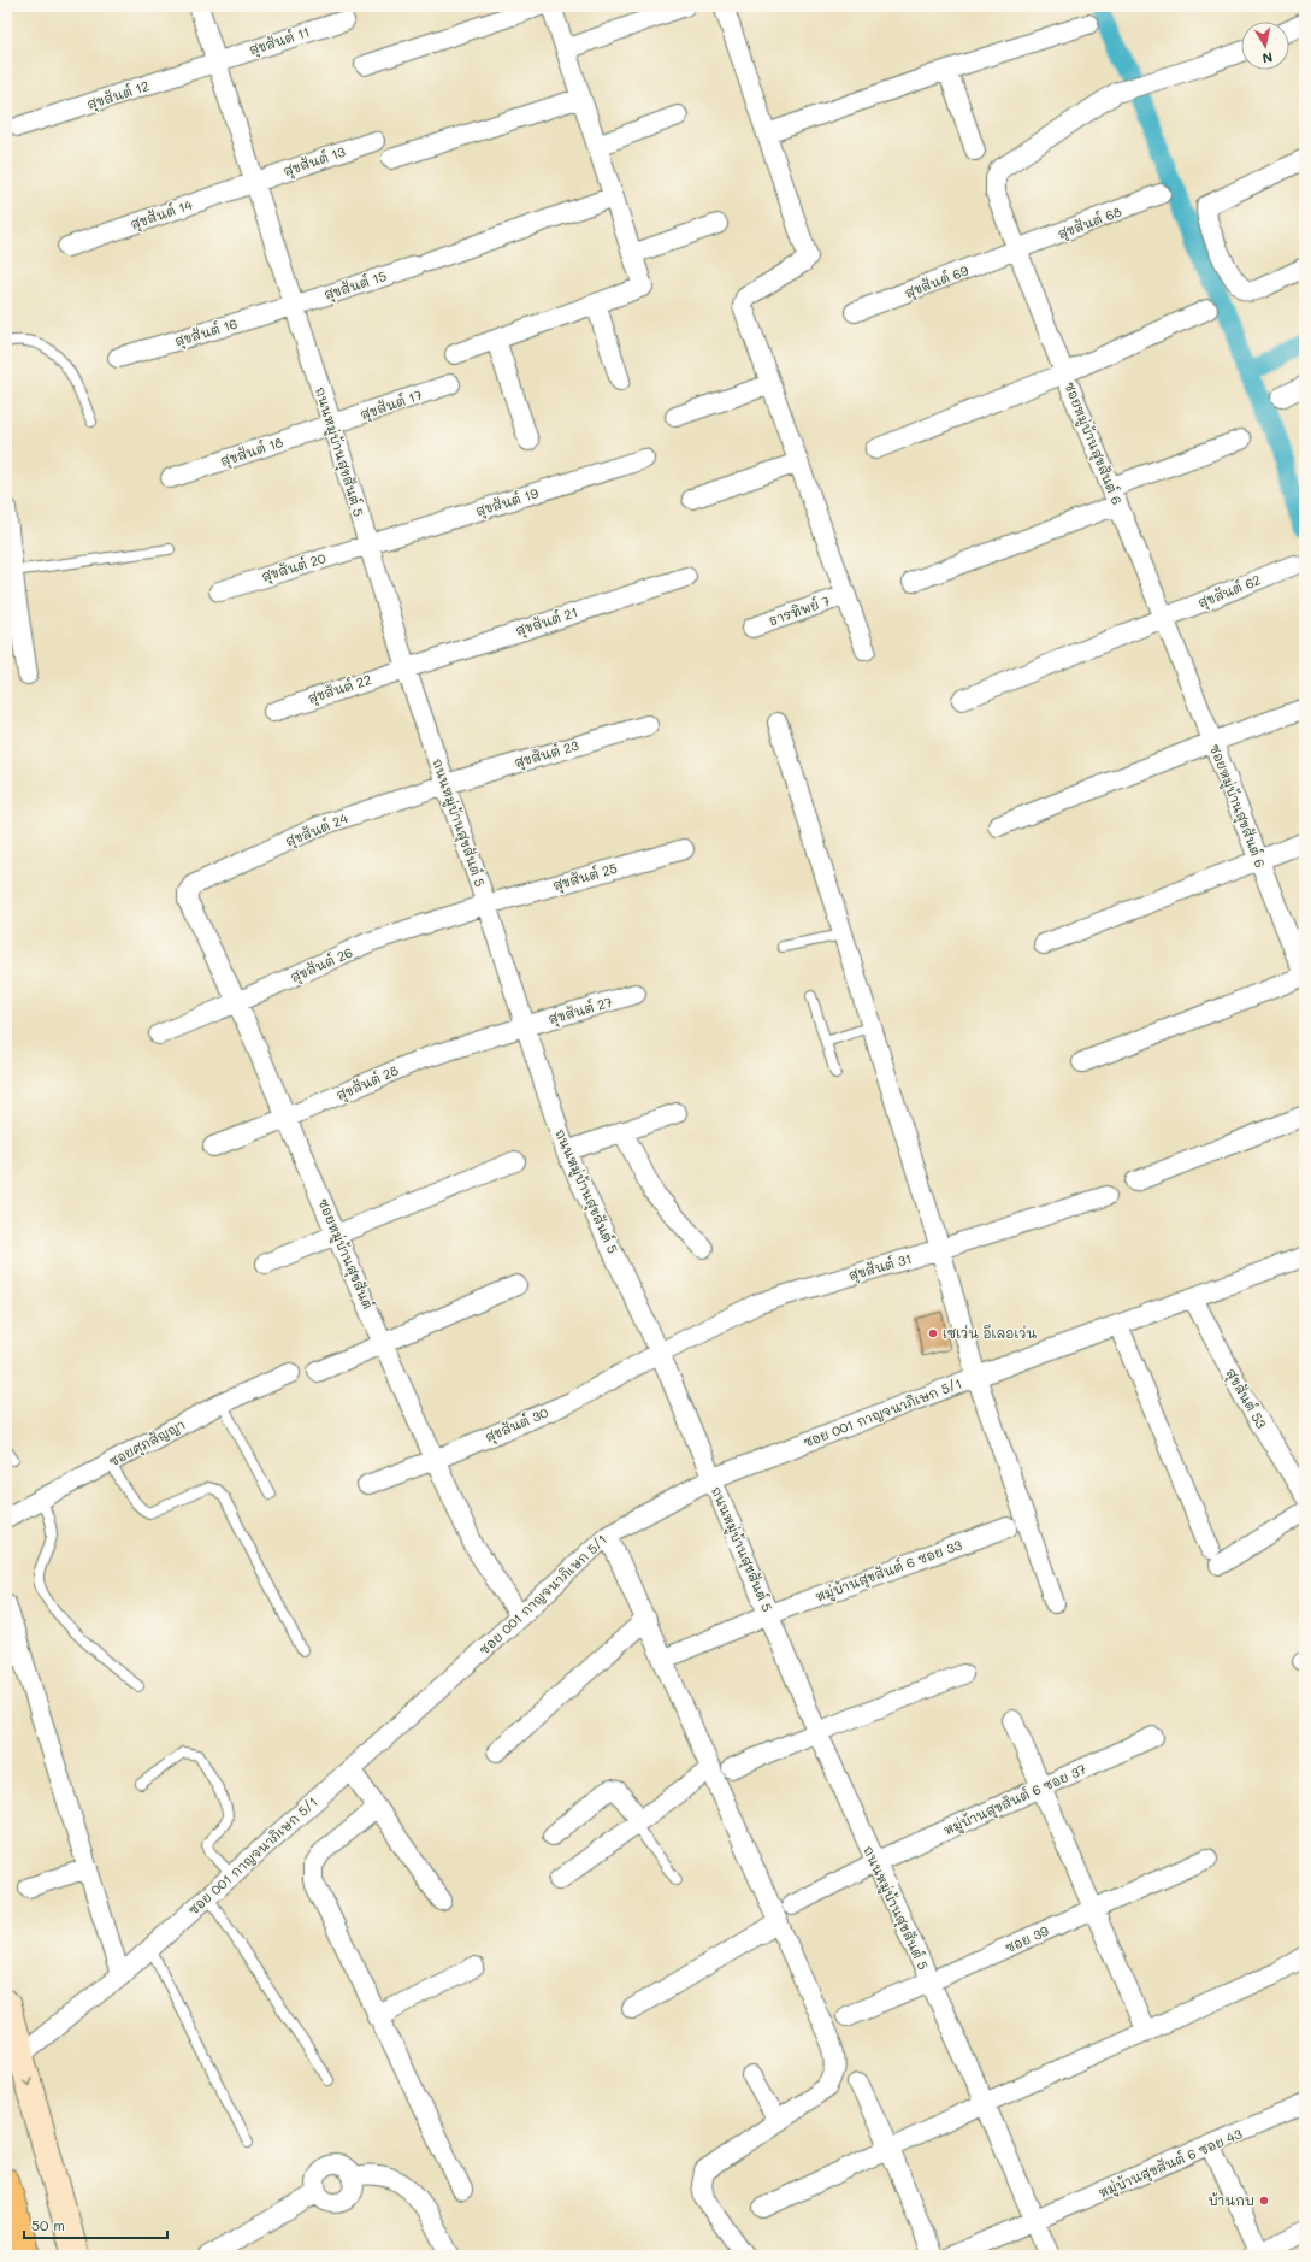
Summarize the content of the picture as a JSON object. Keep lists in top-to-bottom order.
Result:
{
  "streets": {
    "street": [
      "สุขสันต์ 11",
      "สุขสันต์ 12",
      "สุขสันต์ 13",
      "สุขสันต์ 14",
      "สุขสันต์ 68",
      "สุขสันต์ 69",
      "สุขสันต์ 15",
      "สุขสันต์ 16",
      "สุขสันต์ 17",
      "ซอยหมู่บ้านสุขสันต์ 6",
      "สุขสันต์ 18",
      "ถนนหมู่บ้านสุขสันต์ 5",
      "สุขสันต์ 19",
      "สุขสันต์ 20",
      "สุขสันต์ 62",
      "ธารทิพย์ 7",
      "สุขสันต์ 21",
      "สุขสันต์ 22",
      "สุขสันต์ 23",
      "สุขสันต์ 24",
      "สุขสันต์ 25",
      "สุขสันต์ 26",
      "สุขสันต์ 27",
      "สุขสันต์ 28",
      "ซอยหมู่บ้านสุขสันต์",
      "สุขสันต์ 31",
      "สุขสันต์ 53",
      "ซอย 001 กาญจนาภิเษก 5/1",
      "สุขสันต์ 30",
      "ซอยศุภสัญญา",
      "หมู่บ้านสุขสันต์ 6 ซอย 33",
      "หมู่บ้านสุขสันต์ 6 ซอย 37",
      "ซอย 39",
      "หมู่บ้านสุขสันต์ 6 ซอย 43"
    ]
  },
  "crossings": [
    ["สุขสันต์ 11", "สุขสันต์ 12"],
    ["สุขสันต์ 11", "ถนนหมู่บ้านสุขสันต์ 5"],
    ["สุขสันต์ 12", "ถนนหมู่บ้านสุขสันต์ 5"],
    ["สุขสันต์ 13", "สุขสันต์ 14"],
    ["สุขสันต์ 13", "ถนนหมู่บ้านสุขสันต์ 5"],
    ["สุขสันต์ 14", "ถนนหมู่บ้านสุขสันต์ 5"],
    ["สุขสันต์ 68", "สุขสันต์ 69"],
    ["สุขสันต์ 68", "ซอยหมู่บ้านสุขสันต์ 6"],
    ["สุขสันต์ 69", "ซอยหมู่บ้านสุขสันต์ 6"],
    ["สุขสันต์ 15", "สุขสันต์ 16"],
    ["สุขสันต์ 15", "ถนนหมู่บ้านสุขสันต์ 5"],
    ["สุขสันต์ 16", "ถนนหมู่บ้านสุขสันต์ 5"],
    ["สุขสันต์ 17", "สุขสันต์ 18"],
    ["สุขสันต์ 17", "ถนนหมู่บ้านสุขสันต์ 5"],
    ["ซอยหมู่บ้านสุขสันต์ 6", "สุขสันต์ 62"],
    ["สุขสันต์ 18", "ถนนหมู่บ้านสุขสันต์ 5"],
    ["ถนนหมู่บ้านสุขสันต์ 5", "สุขสันต์ 19"],
    ["ถนนหมู่บ้านสุขสันต์ 5", "สุขสันต์ 20"],
    ["ถนนหมู่บ้านสุขสันต์ 5", "สุขสันต์ 21"],
    ["ถนนหมู่บ้านสุขสันต์ 5", "สุขสันต์ 22"],
    ["ถนนหมู่บ้านสุขสันต์ 5", "สุขสันต์ 23"],
    ["ถนนหมู่บ้านสุขสันต์ 5", "สุขสันต์ 24"],
    ["ถนนหมู่บ้านสุขสันต์ 5", "สุขสันต์ 25"],
    ["ถนนหมู่บ้านสุขสันต์ 5", "สุขสันต์ 26"],
    ["ถนนหมู่บ้านสุขสันต์ 5", "สุขสันต์ 27"],
    ["ถนนหมู่บ้านสุขสันต์ 5", "สุขสันต์ 28"],
    ["ถนนหมู่บ้านสุขสันต์ 5", "สุขสันต์ 31"],
    ["ถนนหมู่บ้านสุขสันต์ 5", "ซอย 001 กาญจนาภิเษก 5/1"],
    ["ถนนหมู่บ้านสุขสันต์ 5", "สุขสันต์ 30"],
    ["ถนนหมู่บ้านสุขสันต์ 5", "หมู่บ้านสุขสันต์ 6 ซอย 33"],
    ["ถนนหมู่บ้านสุขสันต์ 5", "หมู่บ้านสุขสันต์ 6 ซอย 37"],
    ["ถนนหมู่บ้านสุขสันต์ 5", "ซอย 39"],
    ["ถนนหมู่บ้านสุขสันต์ 5", "หมู่บ้านสุขสันต์ 6 ซอย 43"],
    ["สุขสันต์ 19", "สุขสันต์ 20"],
    ["สุขสันต์ 21", "สุขสันต์ 22"],
    ["สุขสันต์ 23", "สุขสันต์ 24"],
    ["สุขสันต์ 24", "ซอยหมู่บ้านสุขสันต์"],
    ["สุขสันต์ 25", "สุขสันต์ 26"],
    ["สุขสันต์ 26", "ซอยหมู่บ้านสุขสันต์"],
    ["สุขสันต์ 27", "สุขสันต์ 28"],
    ["สุขสันต์ 28", "ซอยหมู่บ้านสุขสันต์"],
    ["ซอยหมู่บ้านสุขสันต์", "ซอย 001 กาญจนาภิเษก 5/1"],
    ["ซอยหมู่บ้านสุขสันต์", "สุขสันต์ 30"],
    ["สุขสันต์ 31", "สุขสันต์ 30"],
    ["สุขสันต์ 53", "ซอย 001 กาญจนาภิเษก 5/1"]
  ],
  "places": ["เซเว่น อีเลอเว่น", "บ้านกบ"],
  "scale_bar": "50 m",
  "north": "bottom"
}
